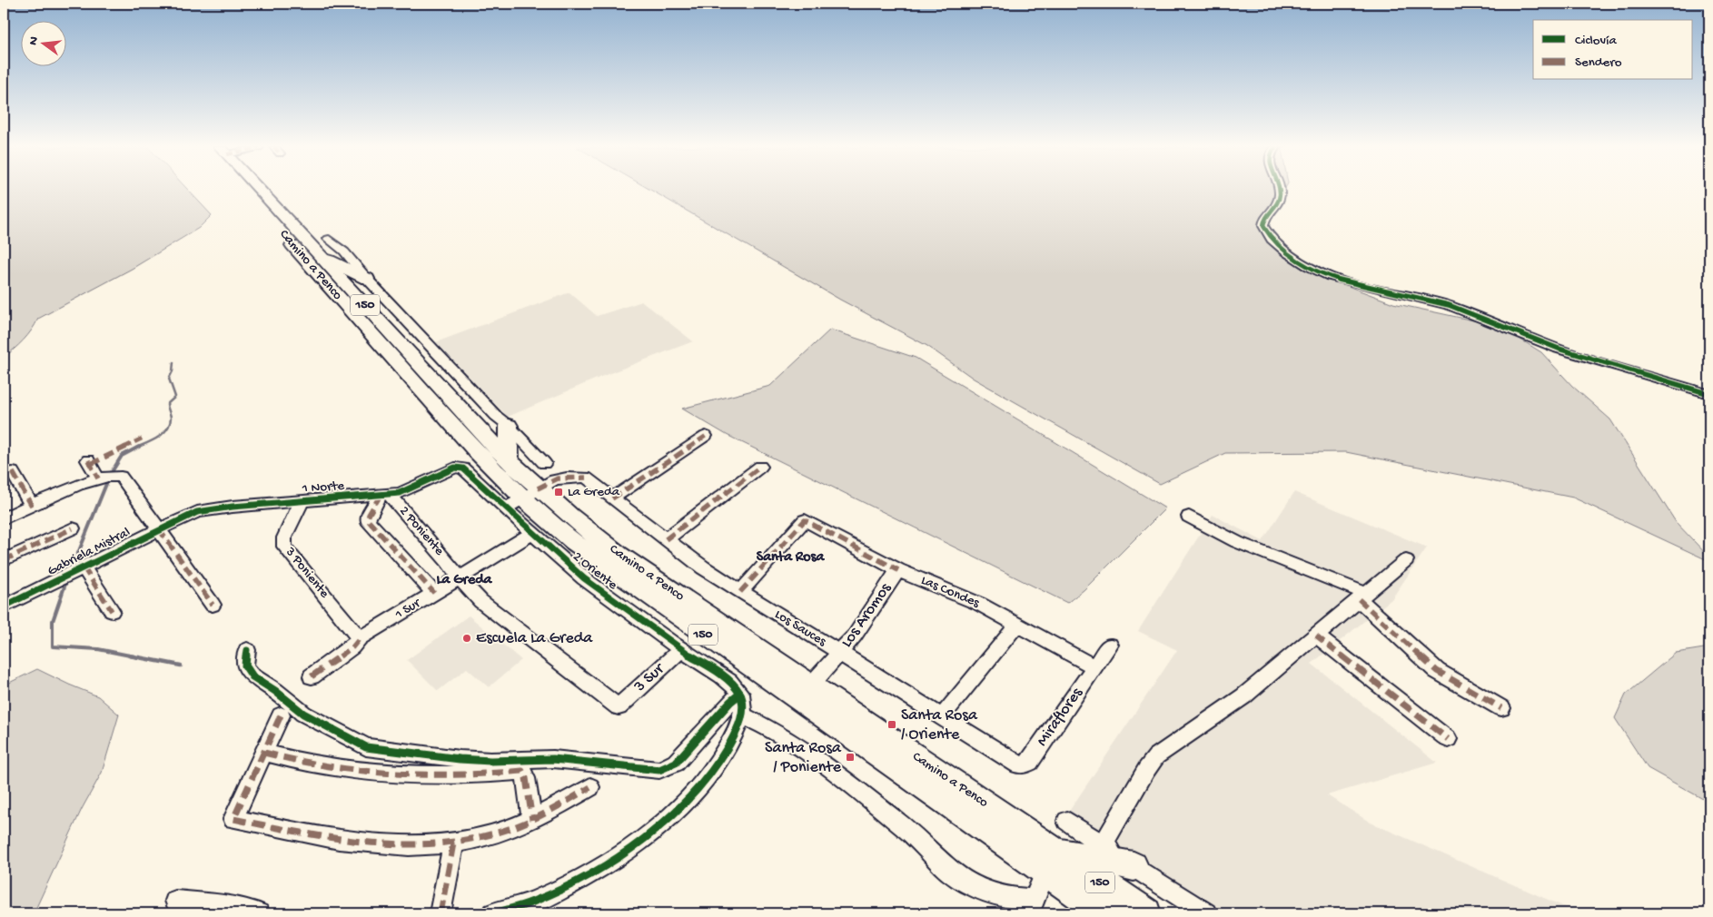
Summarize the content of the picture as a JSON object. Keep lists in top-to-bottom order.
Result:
{
  "streets": {
    "highway": ["Camino a Penco", "150"],
    "street": [
      "1 Norte",
      "2 Poniente",
      "Gabriela Mistral",
      "2 Oriente",
      "3 Poniente",
      "Las Condes",
      "1 Sur",
      "Los Aromos",
      "Los Sauces",
      "3 Sur",
      "Miraflores"
    ]
  },
  "crossings": [
    ["Camino a Penco", "2 Oriente"],
    ["Camino a Penco", "Los Aromos"],
    ["Camino a Penco", "Los Sauces"],
    ["1 Norte", "2 Poniente"],
    ["1 Norte", "Gabriela Mistral"],
    ["1 Norte", "2 Oriente"],
    ["1 Norte", "3 Poniente"],
    ["2 Poniente", "1 Sur"],
    ["2 Poniente", "3 Sur"],
    ["2 Oriente", "1 Sur"],
    ["2 Oriente", "Los Sauces"],
    ["2 Oriente", "3 Sur"],
    ["3 Poniente", "1 Sur"],
    ["Las Condes", "Los Aromos"],
    ["Las Condes", "Los Sauces"],
    ["Las Condes", "Miraflores"],
    ["Los Aromos", "Los Sauces"],
    ["Los Sauces", "Miraflores"]
  ],
  "districts": ["Santa Rosa", "La Greda"],
  "places": {
    "transit": ["La Greda", "Santa Rosa / Oriente", "Santa Rosa / Poniente"],
    "other": ["Escuela La Greda"]
  },
  "legend": ["Ciclovía", "Sendero"],
  "north": "left"
}
